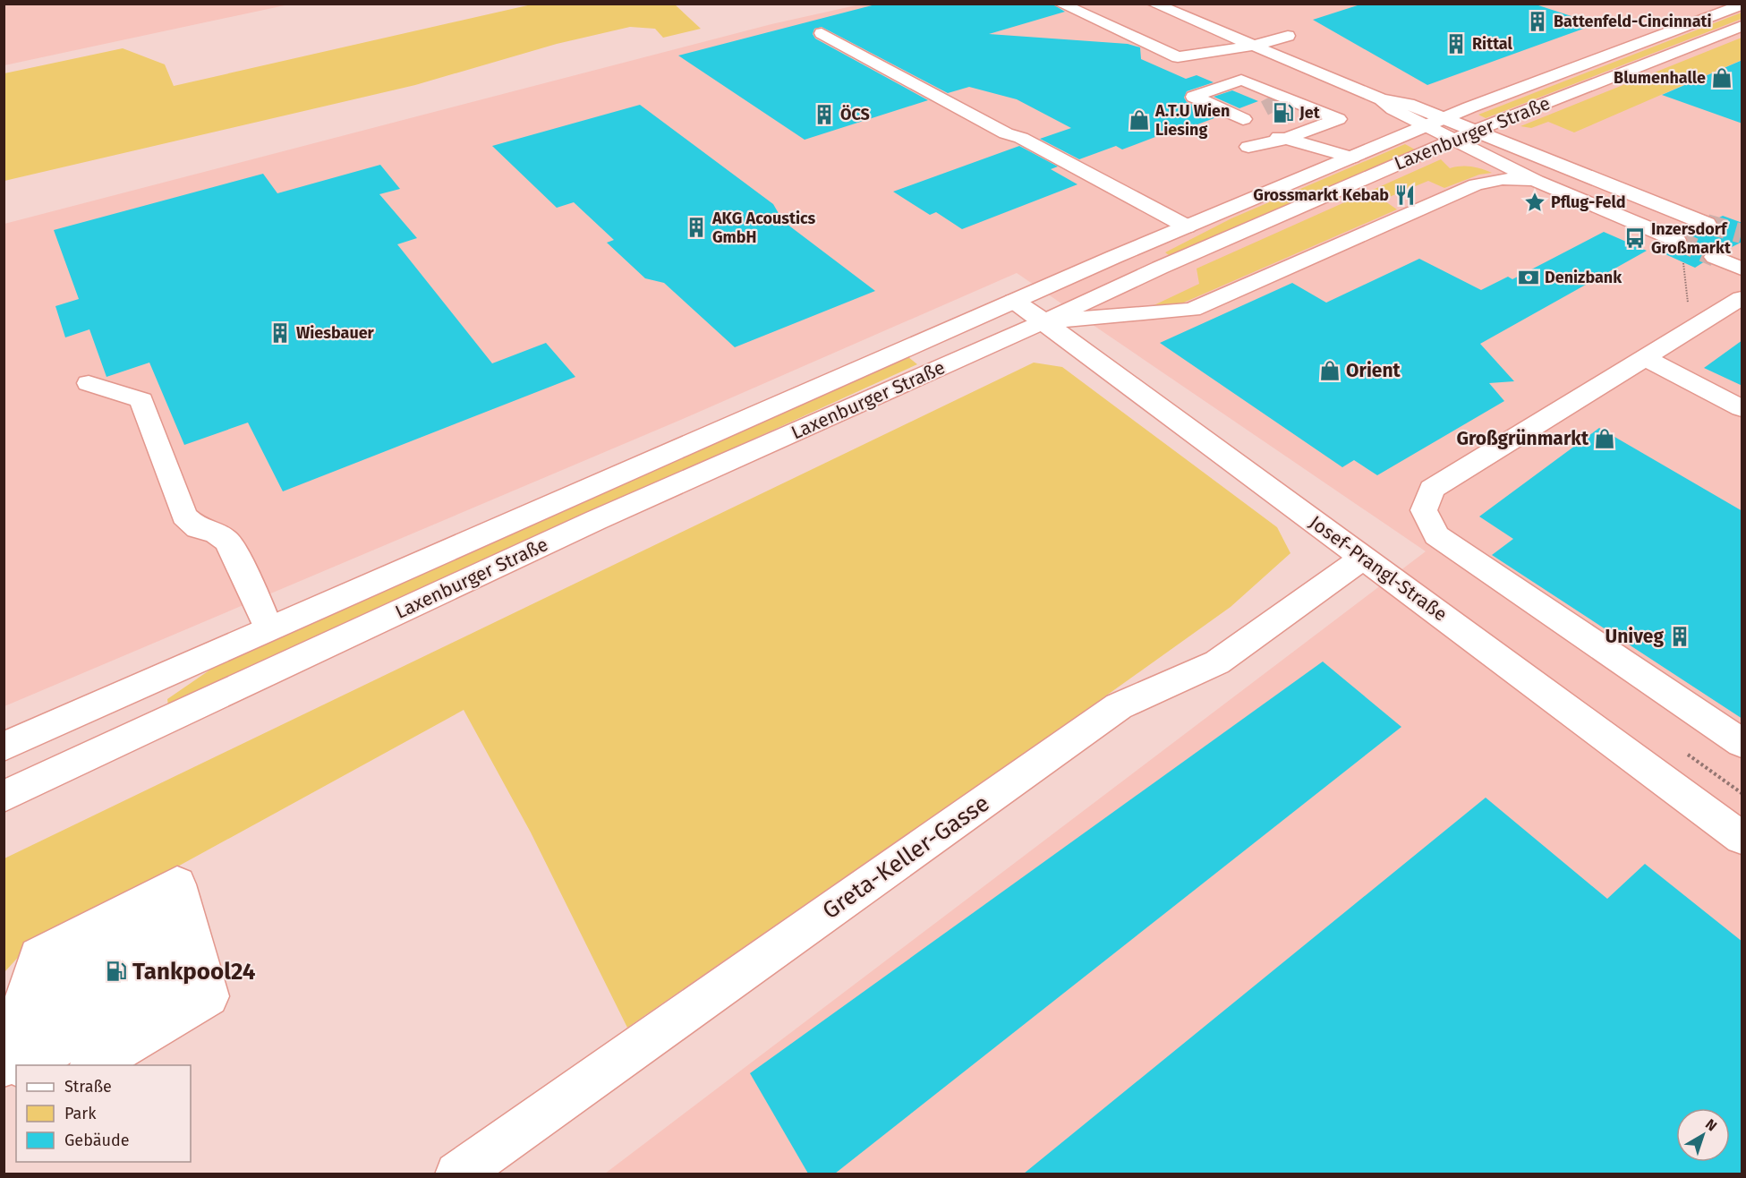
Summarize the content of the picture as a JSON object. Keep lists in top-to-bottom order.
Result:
{
  "streets": {
    "main road": ["Laxenburger Straße", "Josef-Prangl-Straße", "Greta-Keller-Gasse"]
  },
  "crossings": [
    ["Laxenburger Straße", "Josef-Prangl-Straße"],
    ["Josef-Prangl-Straße", "Greta-Keller-Gasse"]
  ],
  "places": {
    "building": [
      "Battenfeld-Cincinnati",
      "Rittal",
      "ÖCS",
      "AKG Acoustics GmbH",
      "Wiesbauer",
      "Univeg"
    ],
    "shop": [
      "Blumenhalle",
      "A.T.U Wien Liesing",
      "Orient",
      "Großgrünmarkt"
    ],
    "fuel station": ["Jet", "Tankpool24"],
    "restaurant": ["Grossmarkt Kebab"],
    "place": ["Pflug-Feld"],
    "bus stop": ["Inzersdorf Großmarkt"],
    "bank": ["Denizbank"]
  },
  "legend": ["Straße", "Park", "Gebäude"],
  "north": "top right"
}
